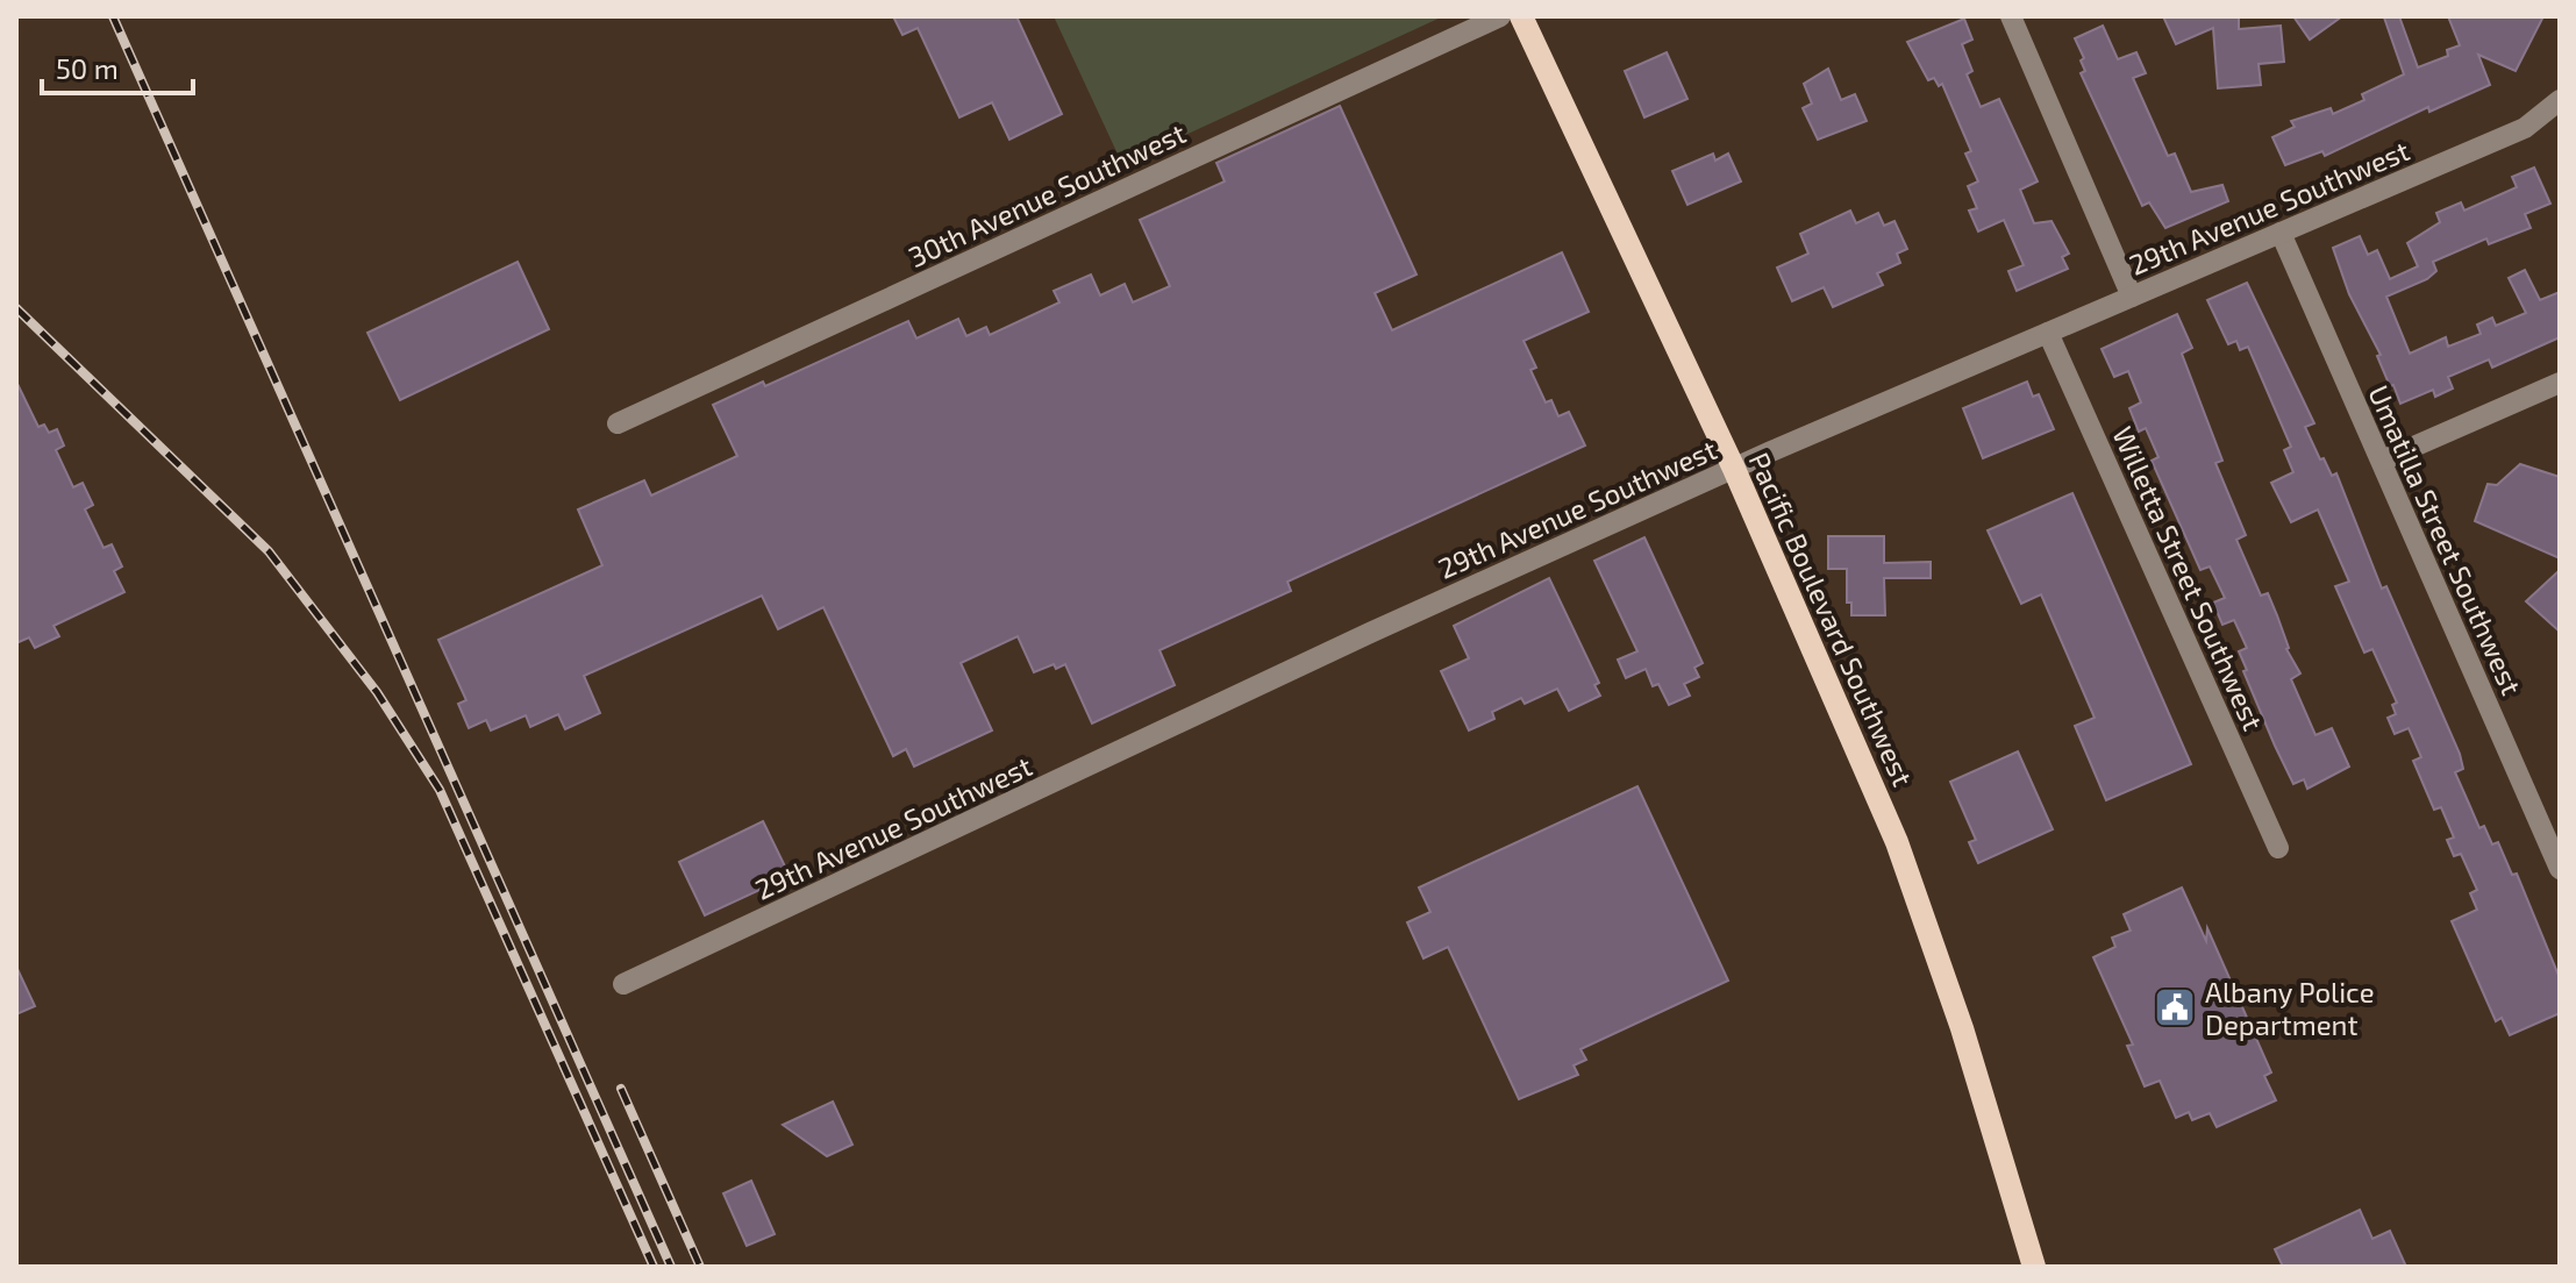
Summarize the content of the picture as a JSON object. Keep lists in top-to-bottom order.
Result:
{
  "streets": {
    "main road": ["Pacific Boulevard Southwest"],
    "street": [
      "30th Avenue Southwest",
      "29th Avenue Southwest",
      "Umatilla Street Southwest",
      "Willetta Street Southwest"
    ]
  },
  "crossings": [
    ["29th Avenue Southwest", "Umatilla Street Southwest"],
    ["29th Avenue Southwest", "Willetta Street Southwest"],
    ["29th Avenue Southwest", "Pacific Boulevard Southwest"]
  ],
  "places": {
    "public building": ["Albany Police Department"]
  },
  "scale_bar": "50 m"
}
